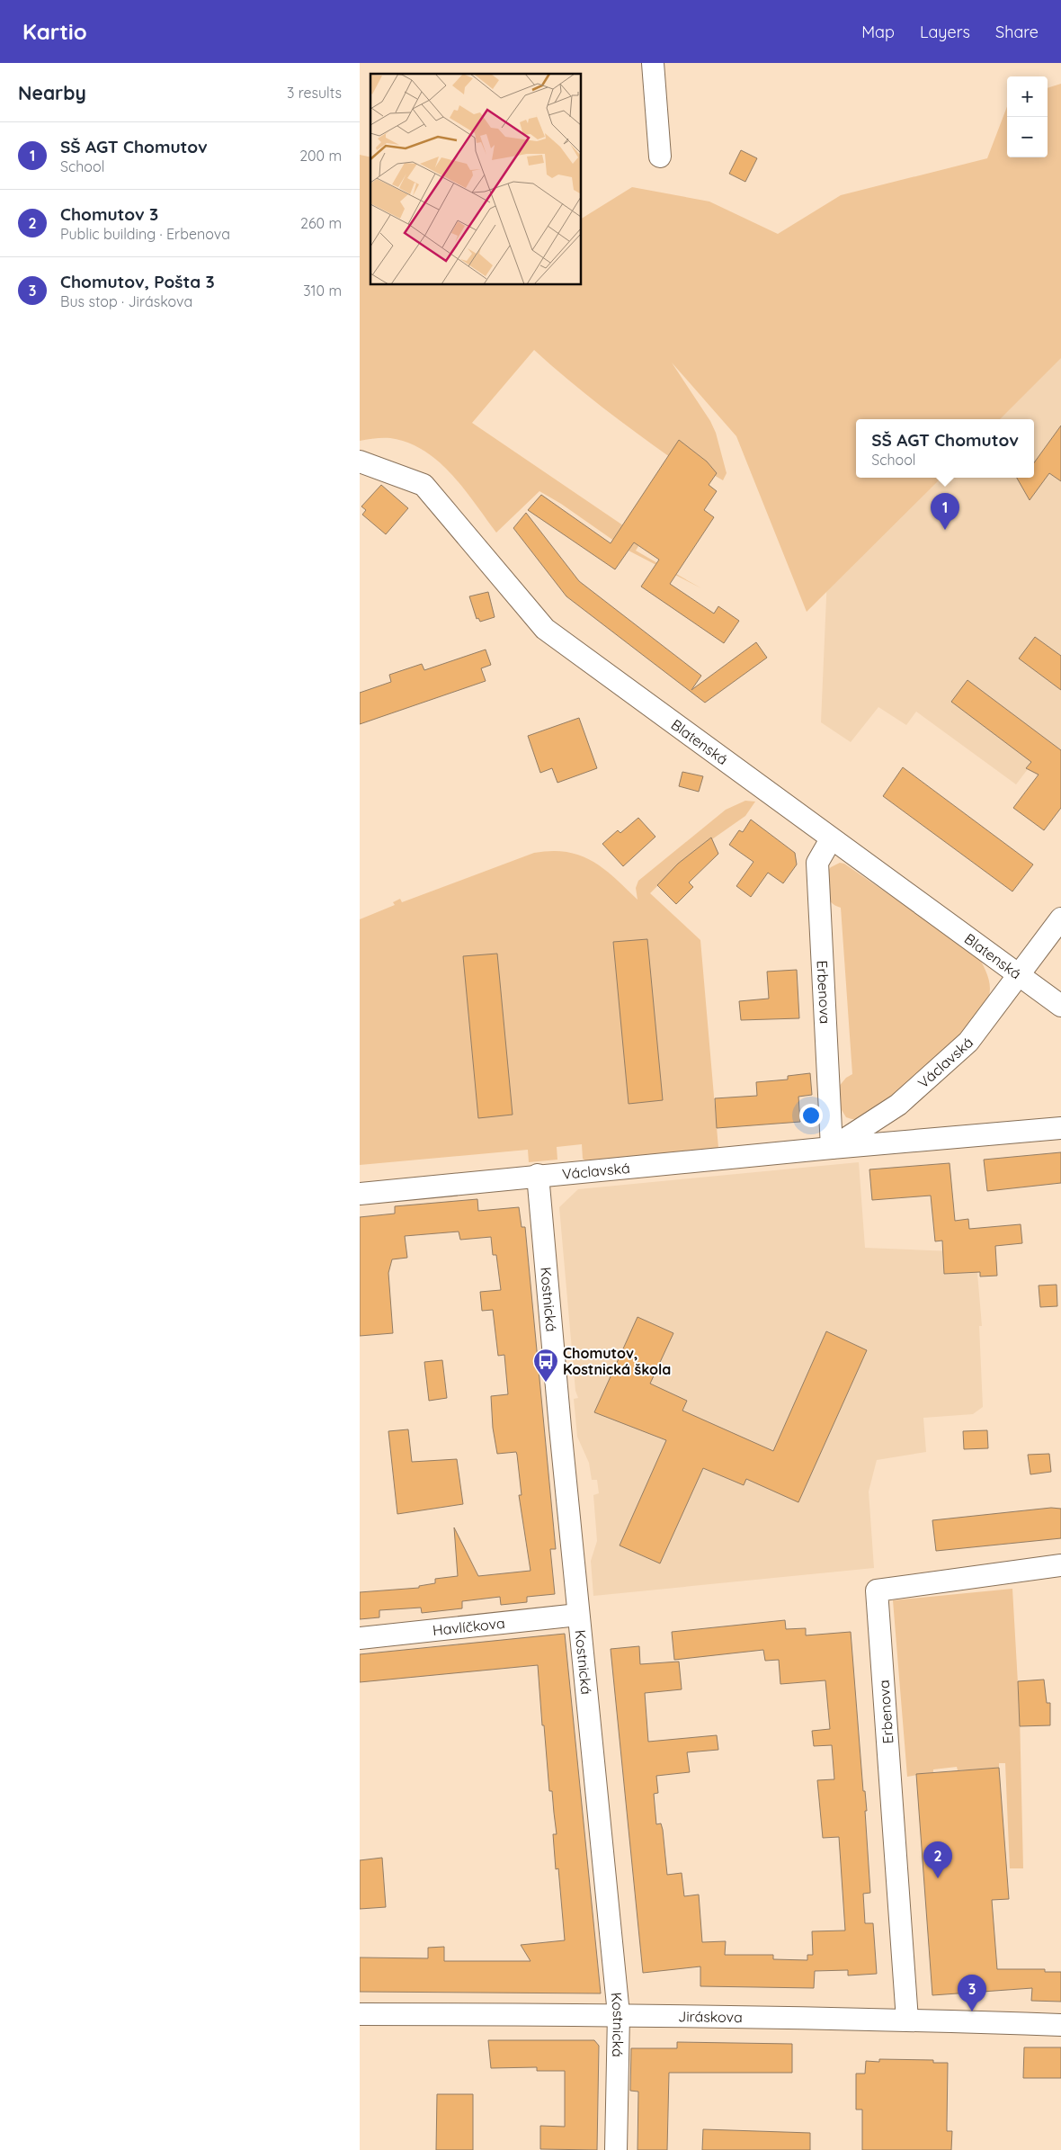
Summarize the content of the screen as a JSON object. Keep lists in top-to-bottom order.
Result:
{
  "streets": {
    "street": [
      "Blatenská",
      "Erbenova",
      "Václavská",
      "Kostnická",
      "Havlíčkova",
      "Jiráskova"
    ]
  },
  "crossings": [
    ["Blatenská", "Erbenova"],
    ["Blatenská", "Václavská"],
    ["Erbenova", "Václavská"],
    ["Erbenova", "Jiráskova"],
    ["Václavská", "Kostnická"],
    ["Kostnická", "Havlíčkova"],
    ["Kostnická", "Jiráskova"]
  ],
  "places": {
    "bus stop": ["Chomutov, Kostnická škola"]
  },
  "page": {
    "header": "Kartio",
    "nav": ["Map", "Layers", "Share"],
    "heading": ["Nearby", "3 results"],
    "map_buttons": ["+", "−"],
    "list": [
      {
        "mark": "1",
        "name": "SŠ AGT Chomutov",
        "note": "School",
        "value": "200 m"
      },
      {
        "mark": "2",
        "name": "Chomutov 3",
        "note": "Public building · Erbenova",
        "value": "260 m"
      },
      {
        "mark": "3",
        "name": "Chomutov, Pošta 3",
        "note": "Bus stop · Jiráskova",
        "value": "310 m"
      }
    ],
    "popup": ["SŠ AGT Chomutov", "School"],
    "pins": ["1", "2", "3"]
  }
}
